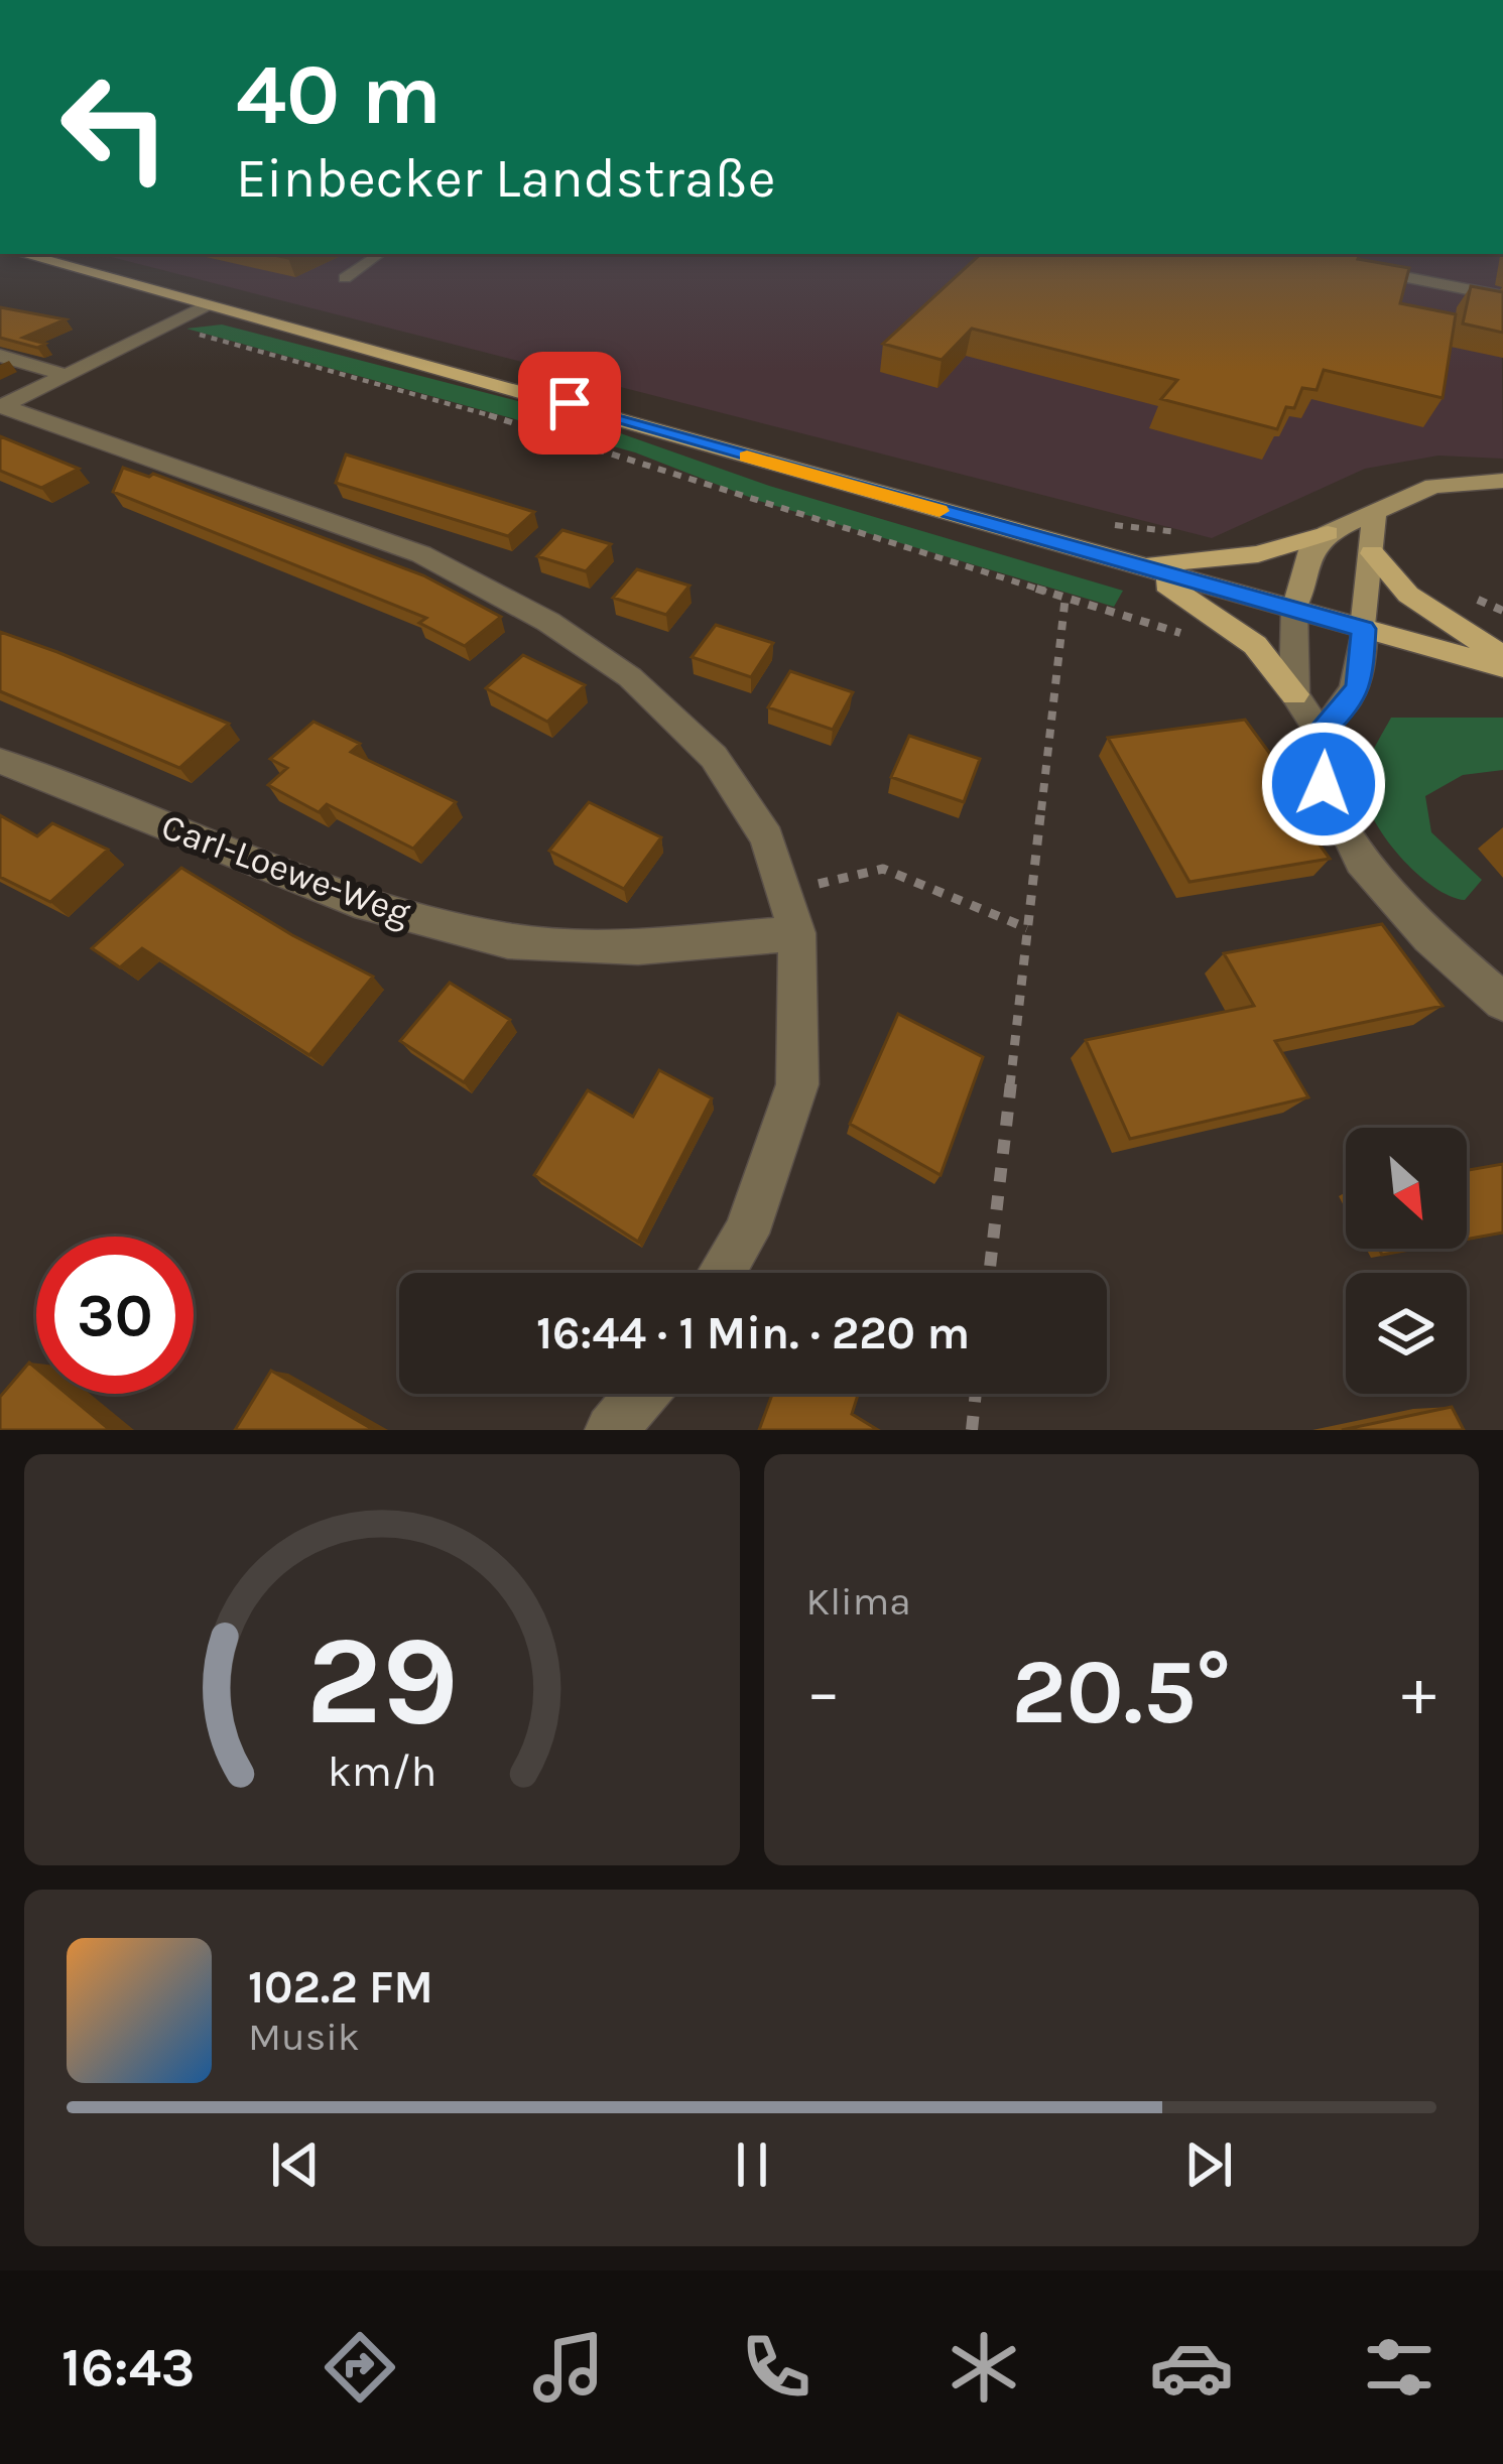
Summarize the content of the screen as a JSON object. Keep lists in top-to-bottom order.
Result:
{
  "streets": {
    "street": ["Carl-Loewe-Weg"]
  },
  "north": "bottom right",
  "page": {
    "turn": ["40 m", "Einbecker Landstraße"],
    "limit": "30",
    "trip": "16:44 · 1 Min. · 220 m",
    "tile": "Klima",
    "heat": ["−", "20.5°", "+"],
    "song": ["102.2 FM", "Musik"],
    "tabs": "16:43",
    "gauge": ["29", "km/h"]
  }
}
